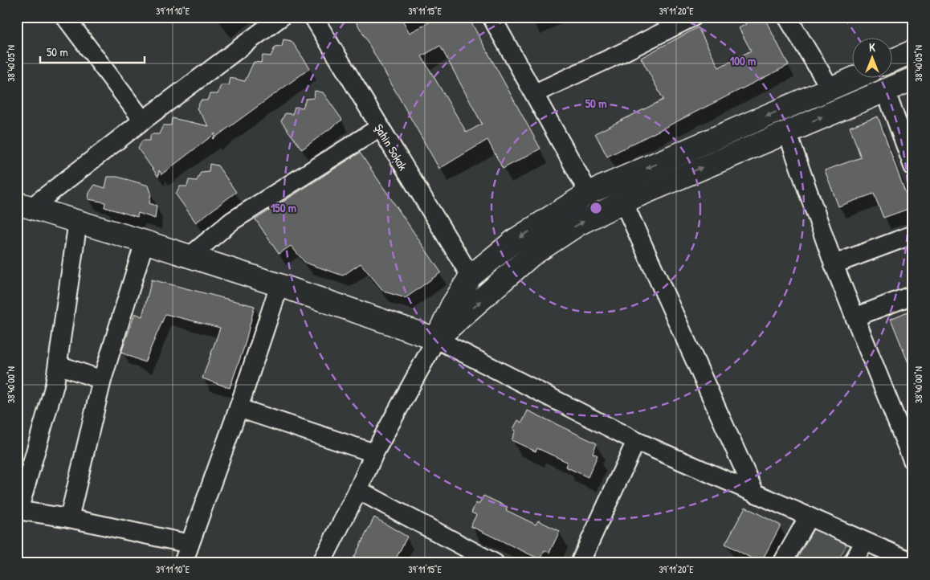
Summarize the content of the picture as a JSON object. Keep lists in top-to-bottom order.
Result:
{
  "streets": {
    "street": ["Şahin Sokak"]
  },
  "scale_bar": "50 m",
  "north": "top",
  "coordinates": [
    "39°11'10\"E",
    "39°11'15\"E",
    "39°11'20\"E",
    "38°40'05\"N",
    "38°40'00\"N"
  ],
  "rings": ["100 m", "50 m", "150 m"]
}
